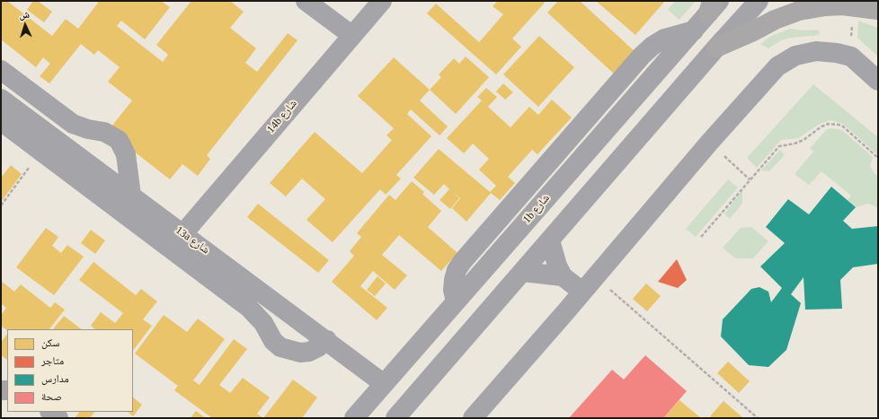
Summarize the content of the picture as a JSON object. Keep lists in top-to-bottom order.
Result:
{
  "streets": {
    "street": ["14b شارع", "1b شارع", "13a شارع"]
  },
  "crossings": [
    ["14b شارع", "13a شارع"],
    ["1b شارع", "13a شارع"]
  ],
  "legend": [
    "سكن",
    "متاجر",
    "مدارس",
    "صحة"
  ],
  "north": "top"
}
